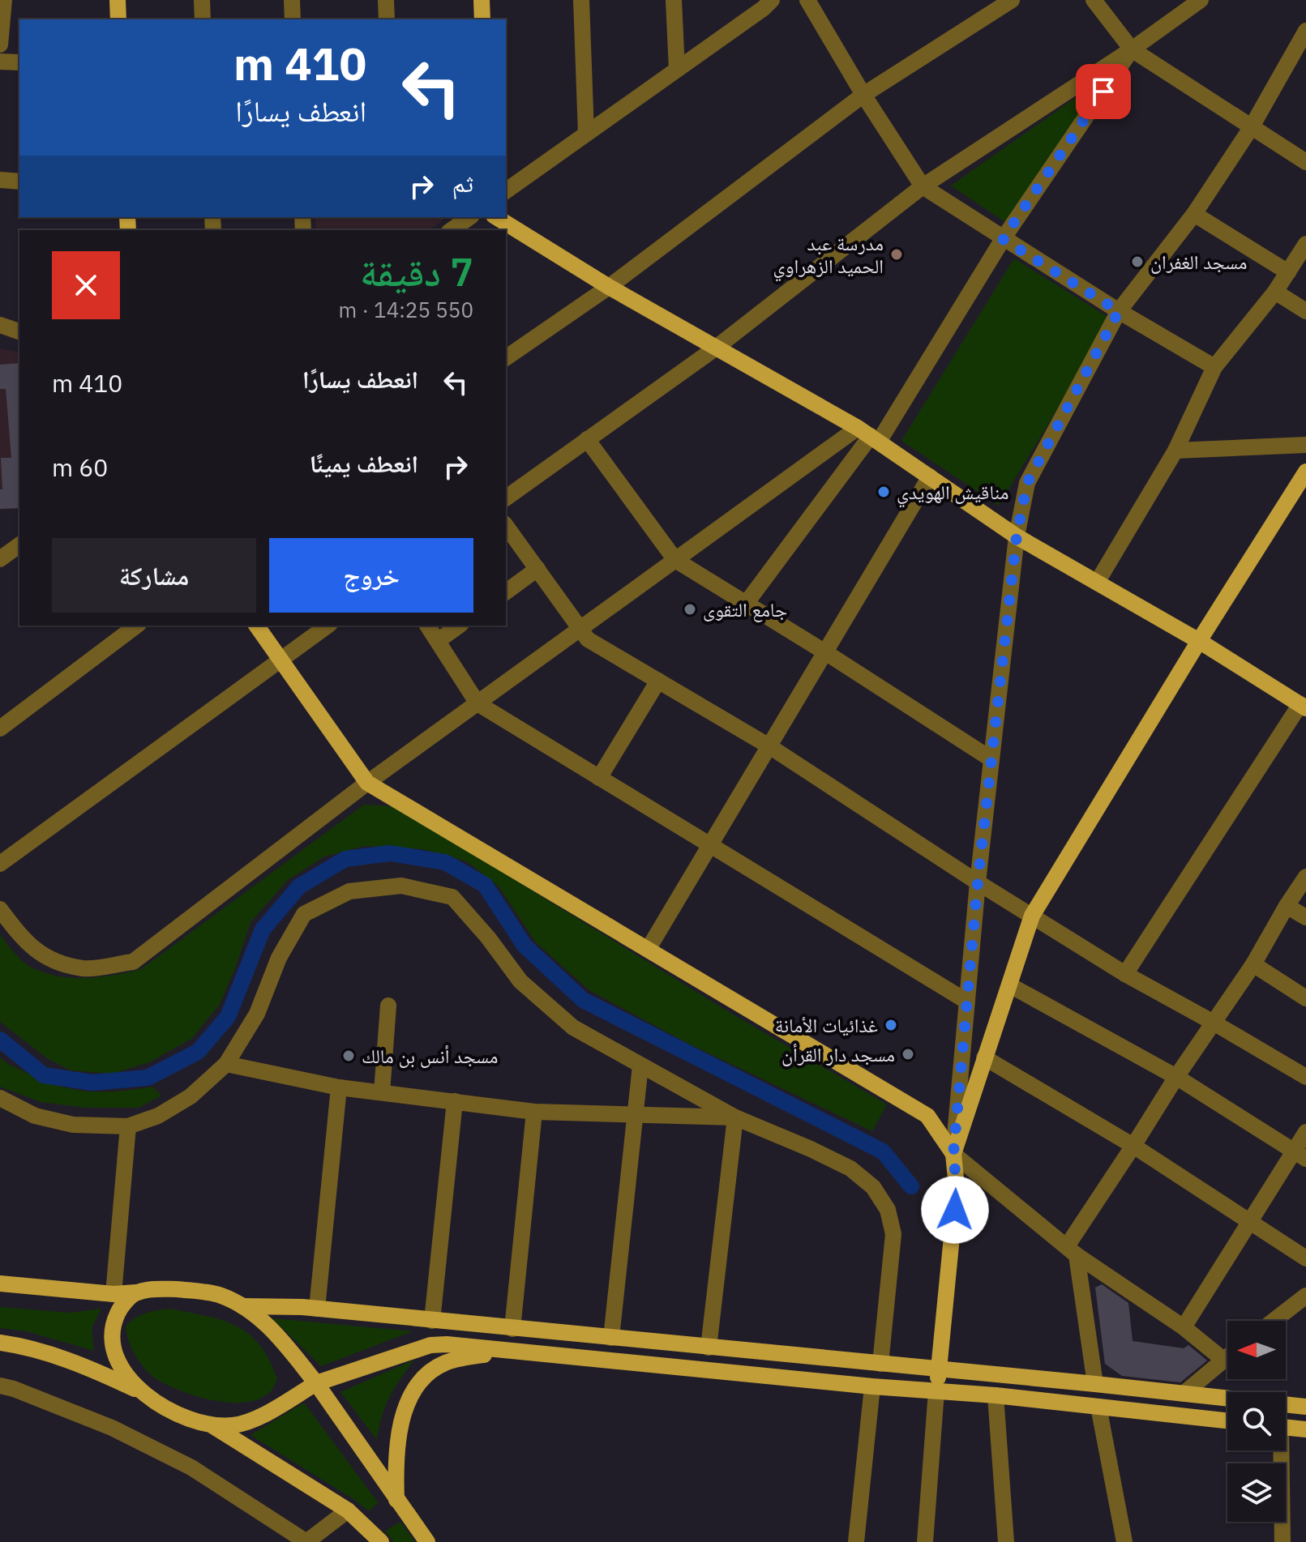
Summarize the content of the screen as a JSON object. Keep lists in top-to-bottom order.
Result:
{
  "places": [
    "مدرسة عبد الحميد الزهراوي",
    "مسجد الغفران",
    "مناقيش الهويدي",
    "جامع التقوى",
    "غذائيات الأمانة",
    "مسجد دار القرأن",
    "مسجد أنس بن مالك"
  ],
  "north": "left",
  "page": {
    "turn": ["410 m", "انعطف يسارًا"],
    "then": "ثم",
    "heading": ["7 دقيقة", "550 m · 14:25"],
    "list": [
      {
        "name": "انعطف يسارًا",
        "value": "410 m"
      },
      {
        "name": "انعطف يمينًا",
        "value": "60 m"
      }
    ],
    "buttons": ["خروج", "مشاركة"]
  }
}
